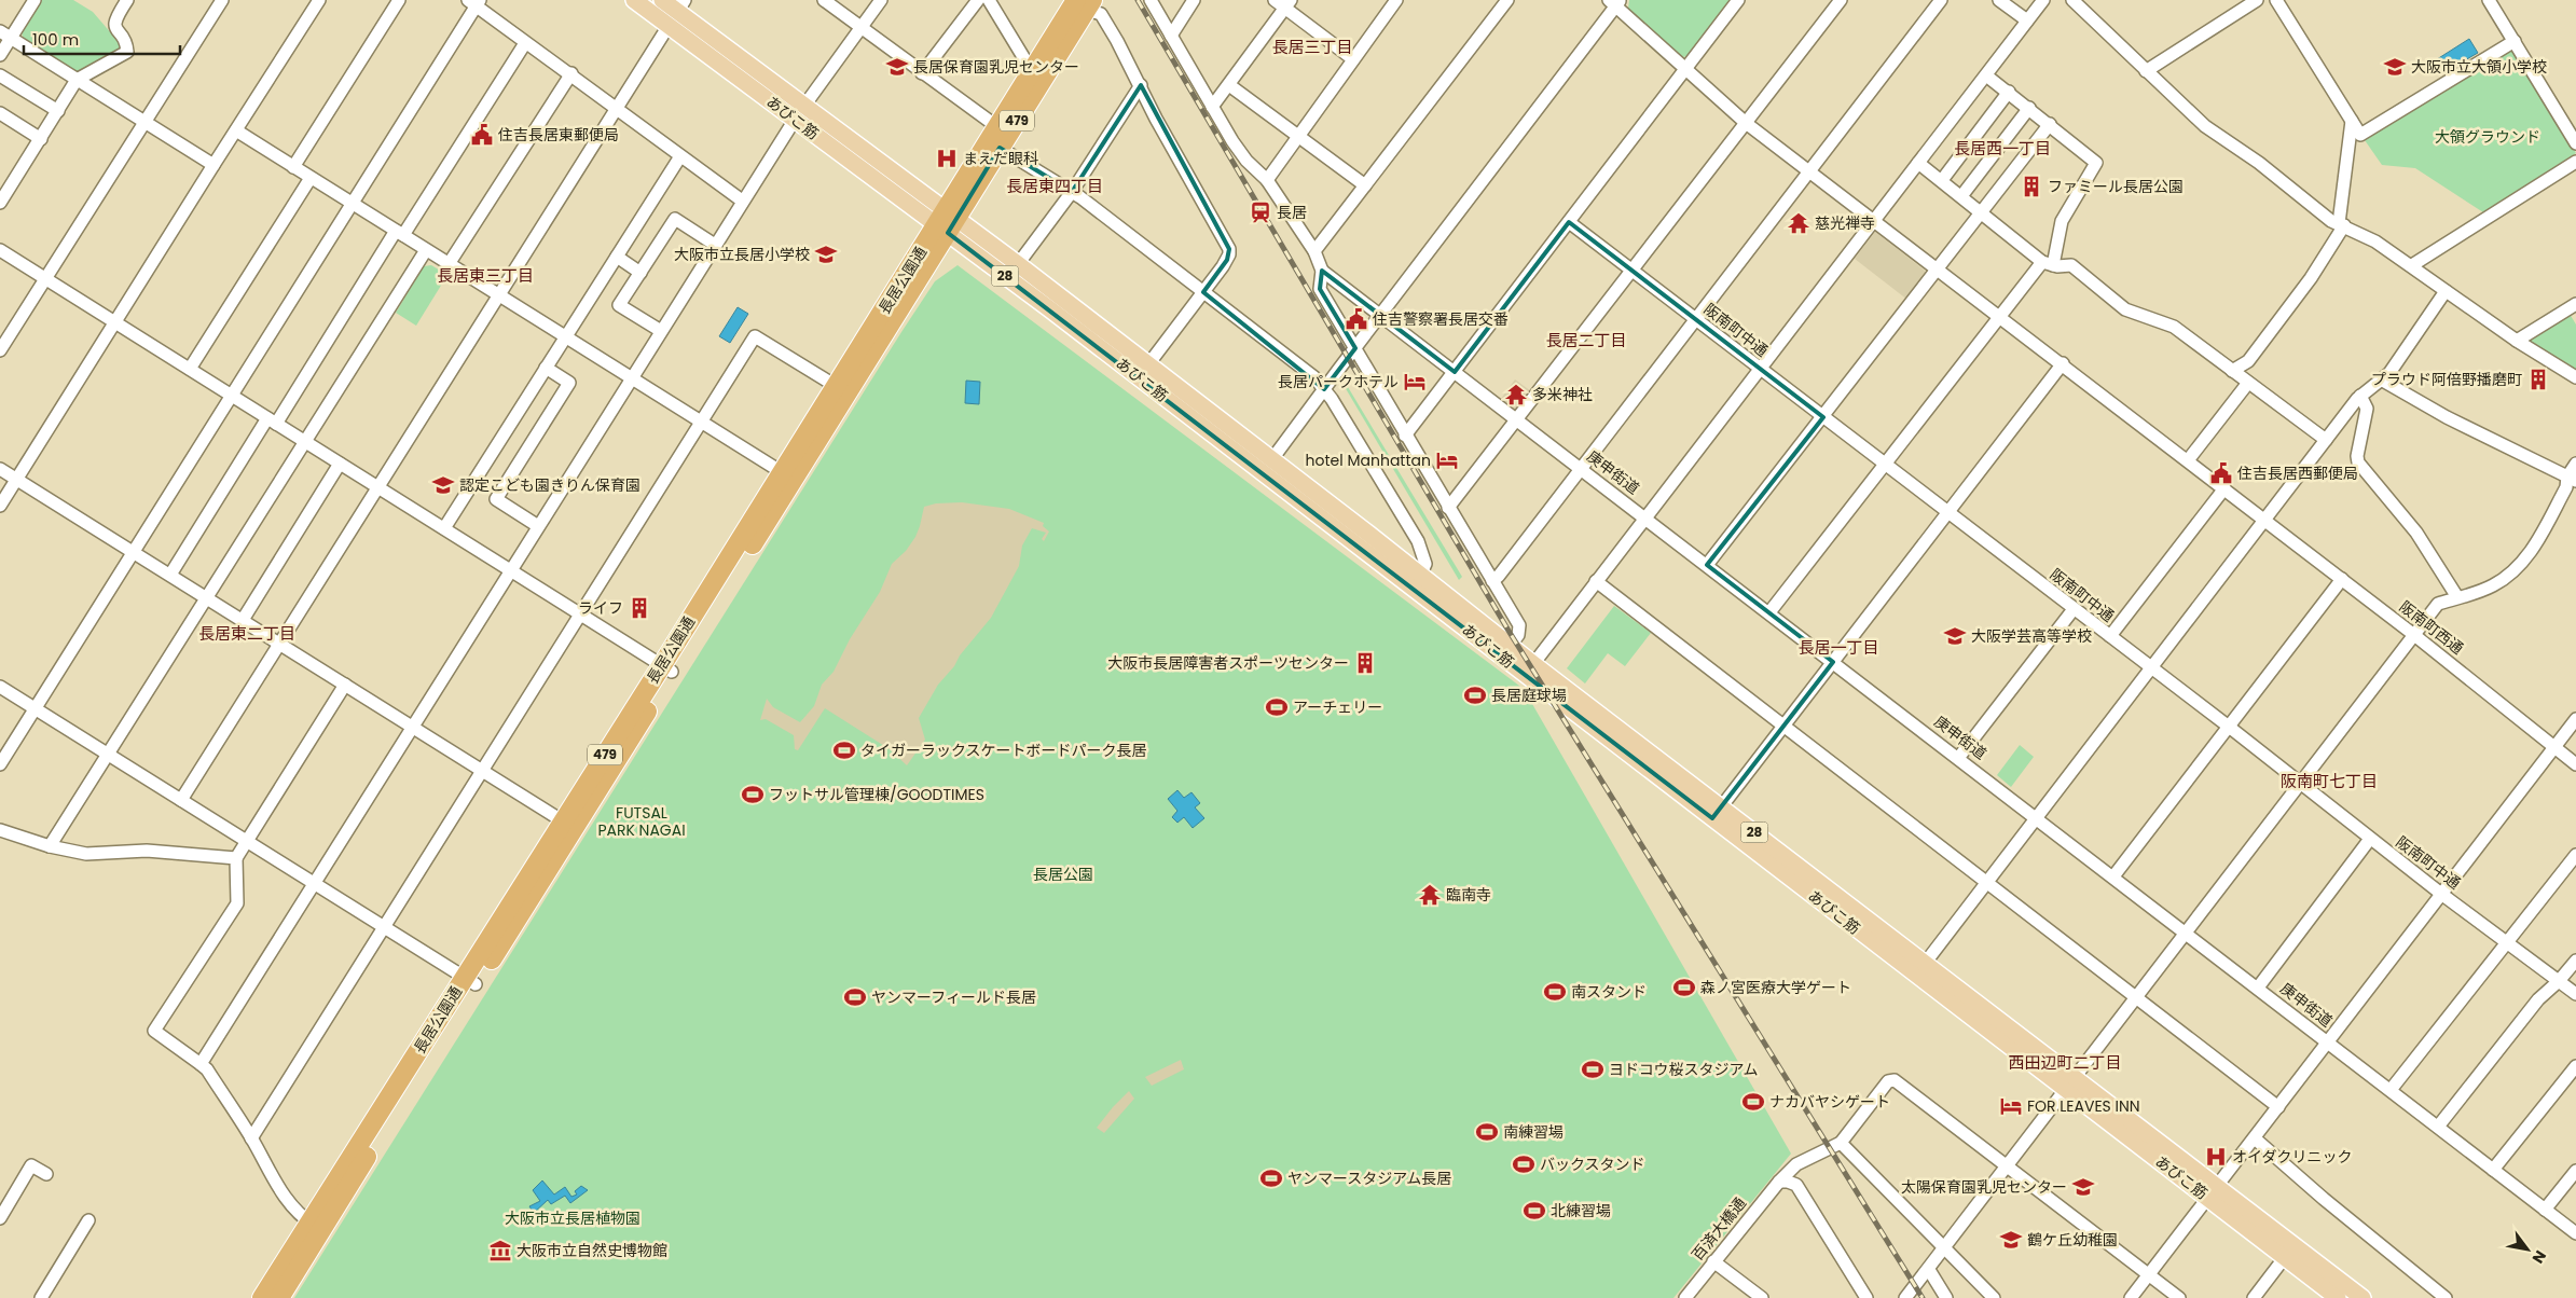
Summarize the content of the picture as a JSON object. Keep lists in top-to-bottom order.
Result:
{
  "streets": {
    "highway": ["479", "長居公園通"],
    "main road": ["あびこ筋", "28"],
    "street": [
      "阪南町中通",
      "庚申街道",
      "阪南町西通",
      "百済大橋通"
    ]
  },
  "crossings": [
    ["あびこ筋", "長居公園通"]
  ],
  "districts": [
    "長居三丁目",
    "長居西一丁目",
    "長居東四丁目",
    "長居東三丁目",
    "長居二丁目",
    "長居東二丁目",
    "長居一丁目",
    "阪南町七丁目",
    "西田辺町二丁目"
  ],
  "parks": [
    "大領グラウンド",
    "FUTSAL PARK NAGAI",
    "長居公園",
    "大阪市立長居植物園"
  ],
  "places": {
    "school or university": [
      "長居保育園乳児センター",
      "大阪市立大領小学校",
      "大阪市立長居小学校",
      "認定こども園きりん保育園",
      "大阪学芸高等学校",
      "太陽保育園乳児センター",
      "鶴ケ丘幼稚園"
    ],
    "public building": ["住吉長居東郵便局", "住吉警察署長居交番", "住吉長居西郵便局"],
    "hospital": ["まえだ眼科", "オイダクリニック"],
    "building": [
      "ファミール長居公園",
      "プラウド阿倍野播磨町",
      "ライフ",
      "大阪市長居障害者スポーツセンター"
    ],
    "station": ["長居"],
    "temple": ["慈光禅寺", "多米神社", "臨南寺"],
    "hotel": ["長居パークホテル", "hotel Manhattan", "FOR LEAVES INN"],
    "sports": [
      "長居庭球場",
      "アーチェリー",
      "タイガーラックスケートボードパーク長居",
      "フットサル管理棟/GOODTIMES",
      "森ノ宮医療大学ゲート",
      "南スタンド",
      "ヤンマーフィールド長居",
      "ヨドコウ桜スタジアム",
      "ナカバヤシゲート",
      "南練習場",
      "バックスタンド",
      "ヤンマースタジアム長居",
      "北練習場"
    ],
    "museum": ["大阪市立自然史博物館"]
  },
  "scale_bar": "100 m",
  "north": "bottom right"
}
